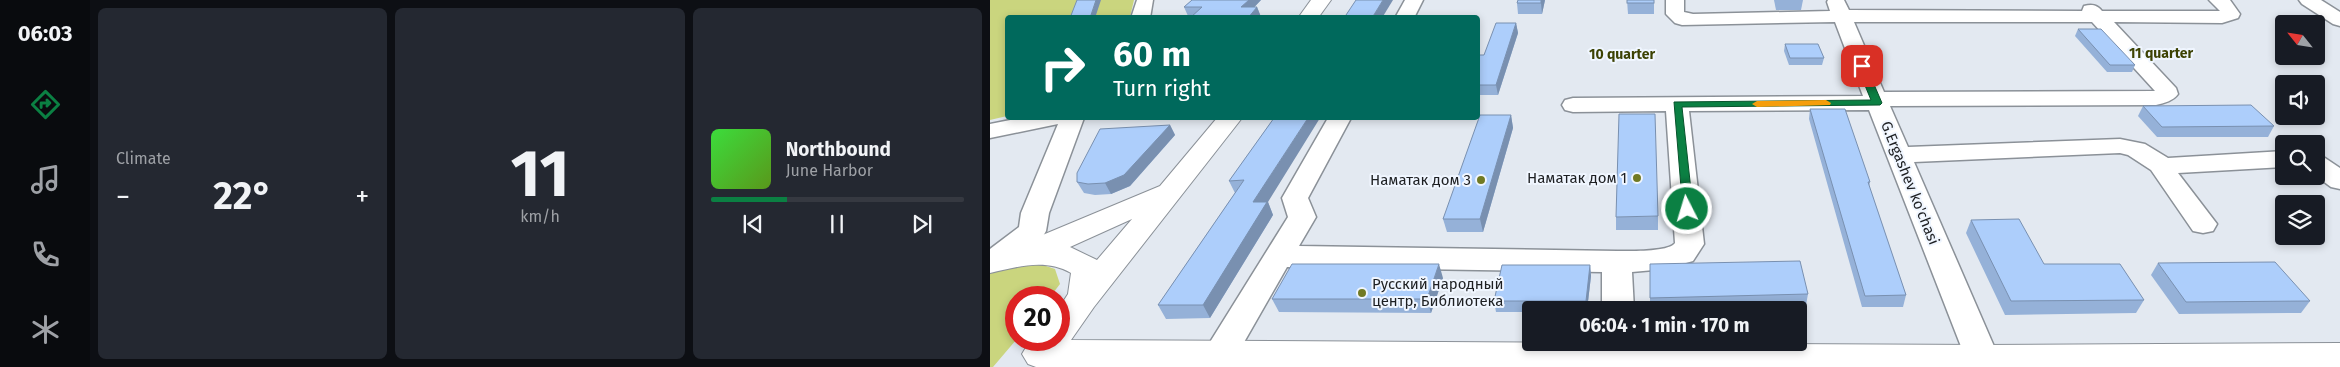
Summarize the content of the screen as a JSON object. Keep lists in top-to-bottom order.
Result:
{
  "streets": {
    "street": ["G.Ergashev ko'chasi"]
  },
  "districts": ["11 quarter", "10 quarter"],
  "places": ["Наматак дом 1", "Наматак дом 3", "Русский народный центр, Библиотека"],
  "north": "top left",
  "page": {
    "tabs": "06:03",
    "tile": [
      "Climate",
      ["11", "km/h"]
    ],
    "turn": ["60 m", "Turn right"],
    "song": ["Northbound", "June Harbor"],
    "heat": ["−", "22°", "+"],
    "limit": "20",
    "trip": "06:04 · 1 min · 170 m"
  }
}
